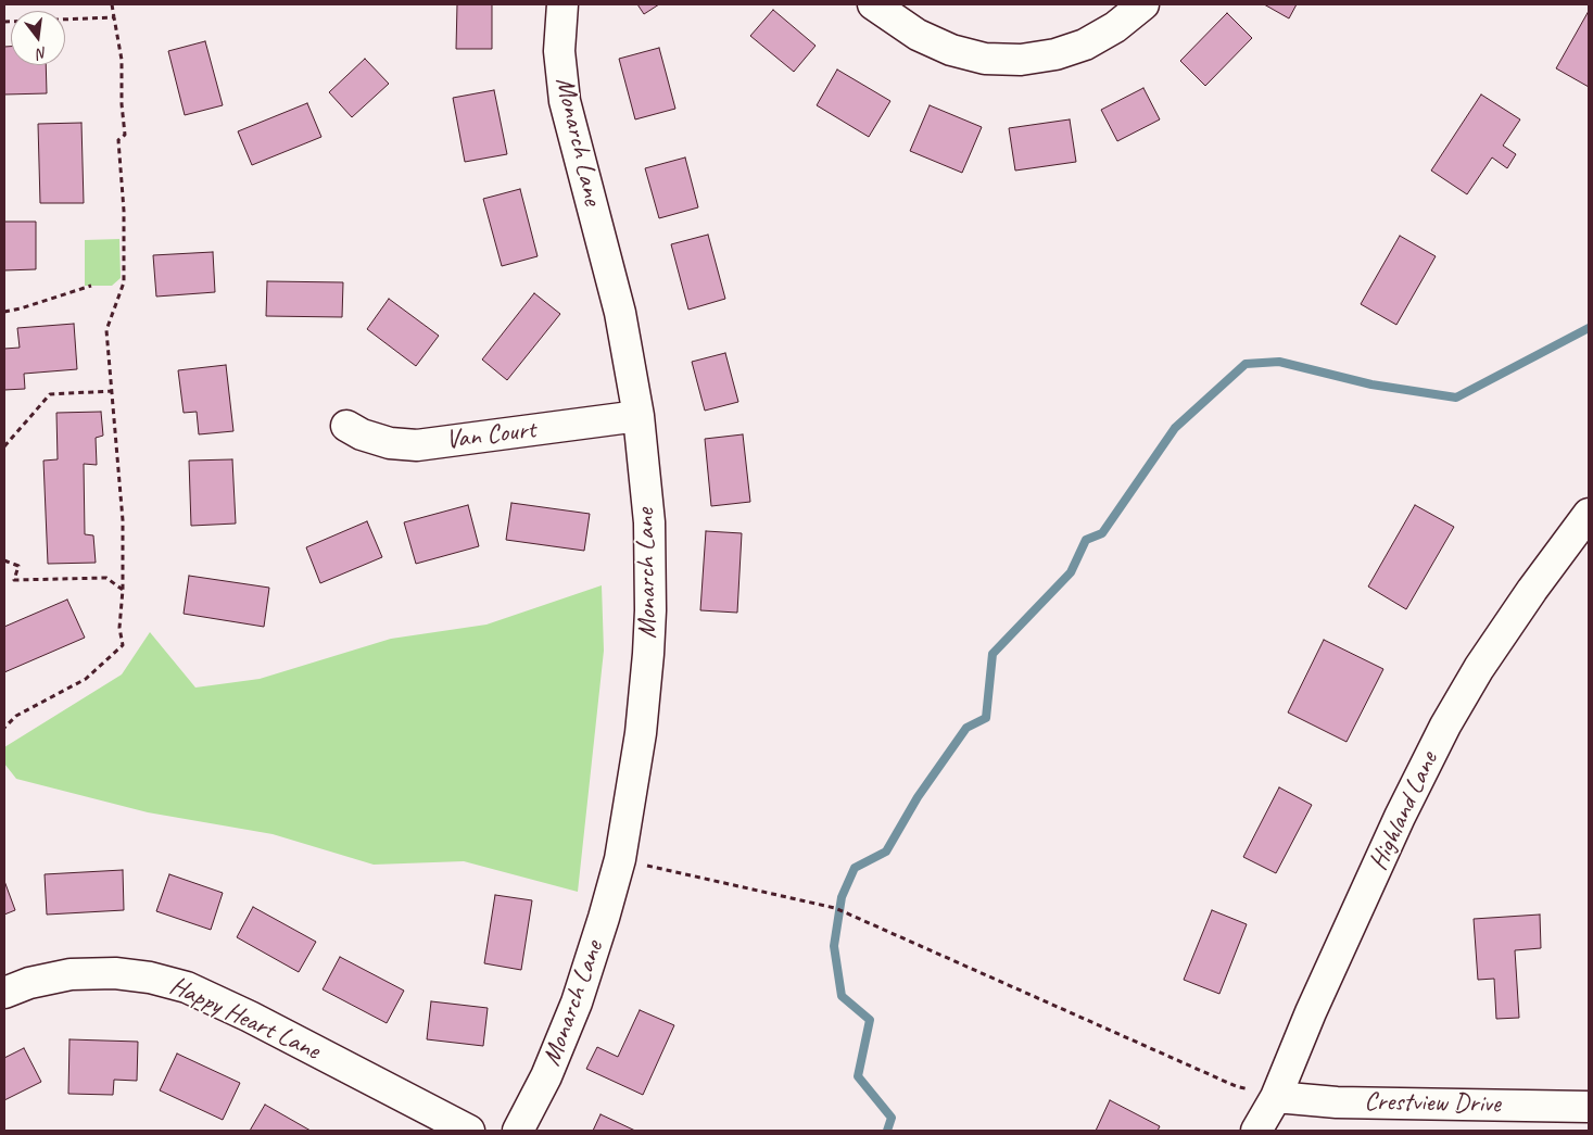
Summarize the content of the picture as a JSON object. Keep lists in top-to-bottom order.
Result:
{
  "streets": {
    "street": [
      "Monarch Lane",
      "Van Court",
      "Highland Lane",
      "Happy Heart Lane",
      "Crestview Drive"
    ]
  },
  "crossings": [
    ["Monarch Lane", "Van Court"],
    ["Highland Lane", "Crestview Drive"]
  ],
  "north": "bottom"
}
